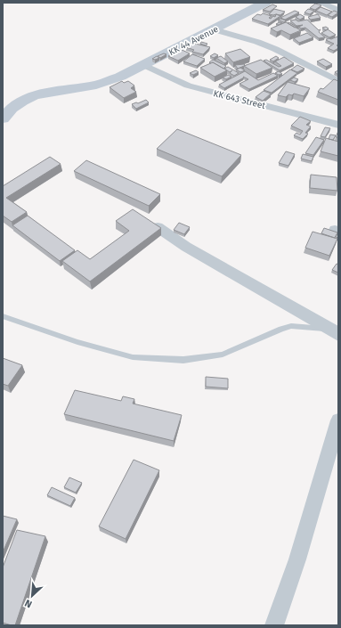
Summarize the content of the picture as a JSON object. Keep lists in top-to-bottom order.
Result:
{
  "streets": {
    "main road": ["KK 44 Avenue"],
    "street": ["KK 643 Street"]
  },
  "crossings": [
    ["KK 44 Avenue", "KK 643 Street"]
  ],
  "north": "bottom left"
}
